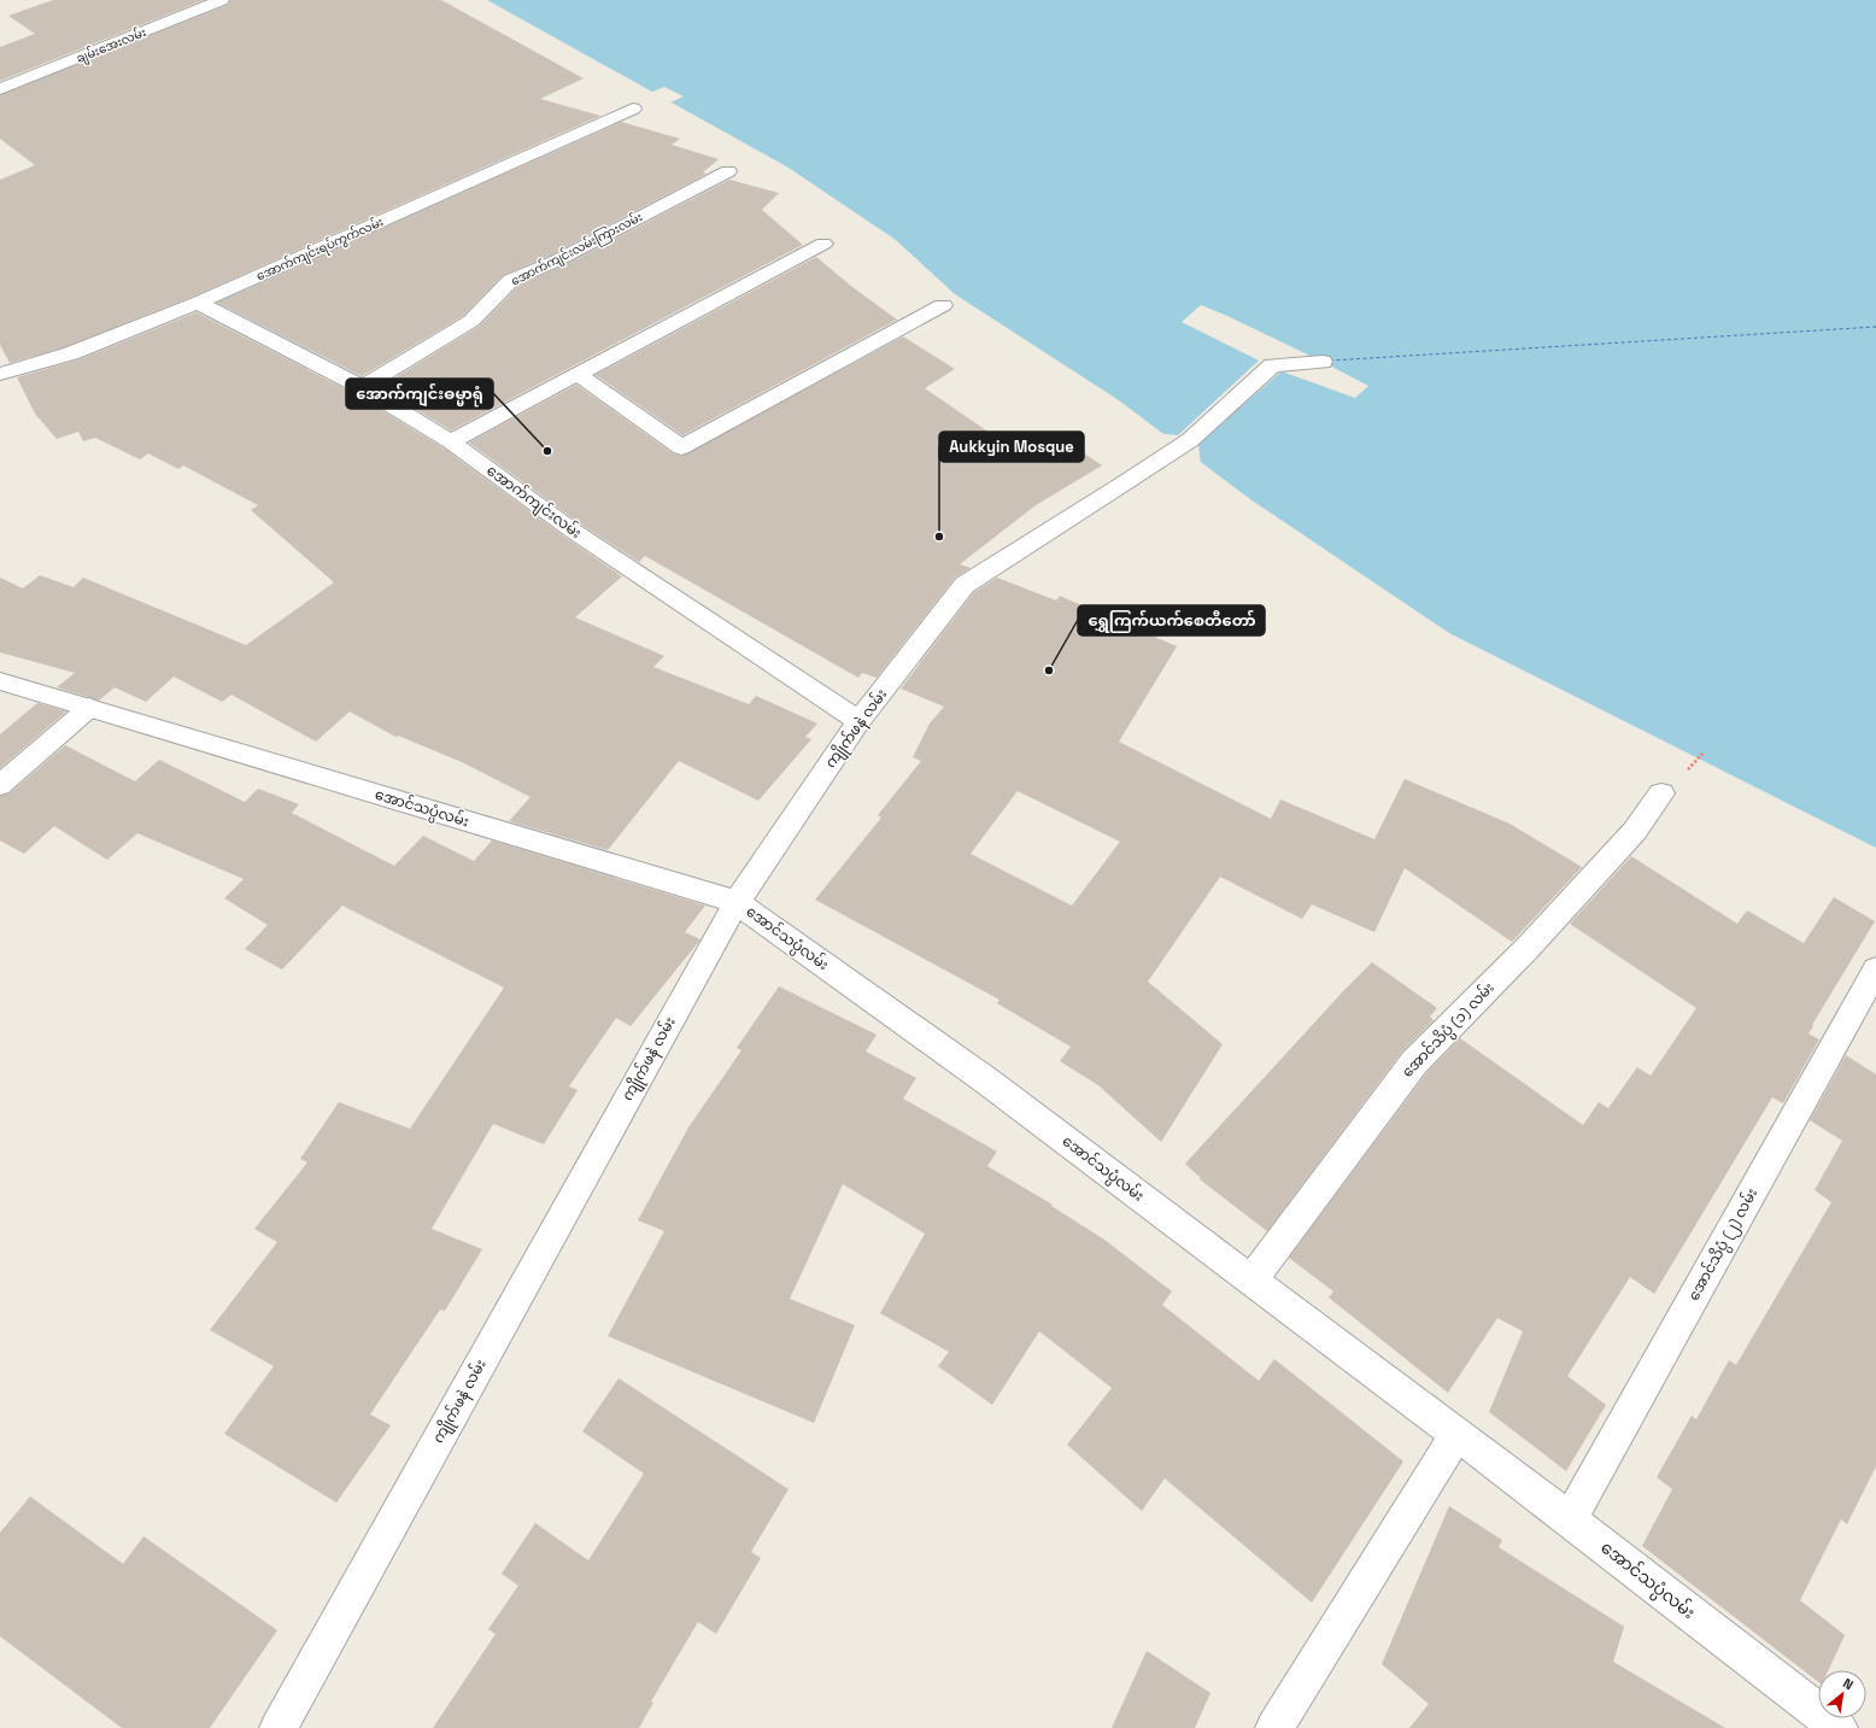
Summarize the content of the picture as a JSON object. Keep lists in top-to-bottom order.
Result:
{
  "streets": {
    "street": [
      "ချမ်းအေးလမ်း",
      "အောက်ကျင်းရပ်ကွက်လမ်း",
      "အောက်ကျင်းလမ်းကြားလမ်း",
      "အောက်ကျင်းလမ်း",
      "ကျိုက်ဖနဲ လမ်း",
      "အောင်သပ္ပံလမ်း",
      "အောင်သိပ္ပံ (၁) လမ်း",
      "အောင်သိပ္ပံ (၂) လမ်း"
    ]
  },
  "crossings": [
    ["အောက်ကျင်းရပ်ကွက်လမ်း", "အောက်ကျင်းလမ်း"],
    ["အောက်ကျင်းလမ်းကြားလမ်း", "အောက်ကျင်းလမ်း"],
    ["အောက်ကျင်းလမ်း", "ကျိုက်ဖနဲ လမ်း"],
    ["ကျိုက်ဖနဲ လမ်း", "အောင်သပ္ပံလမ်း"],
    ["အောင်သပ္ပံလမ်း", "အောင်သိပ္ပံ (၁) လမ်း"],
    ["အောင်သပ္ပံလမ်း", "အောင်သိပ္ပံ (၂) လမ်း"]
  ],
  "places": ["အောက်ကျင်းဓမ္မာရုံ", "Aukkyin Mosque", "ရွှေကြက်ယက်စေတီတော်"],
  "north": "top right"
}
